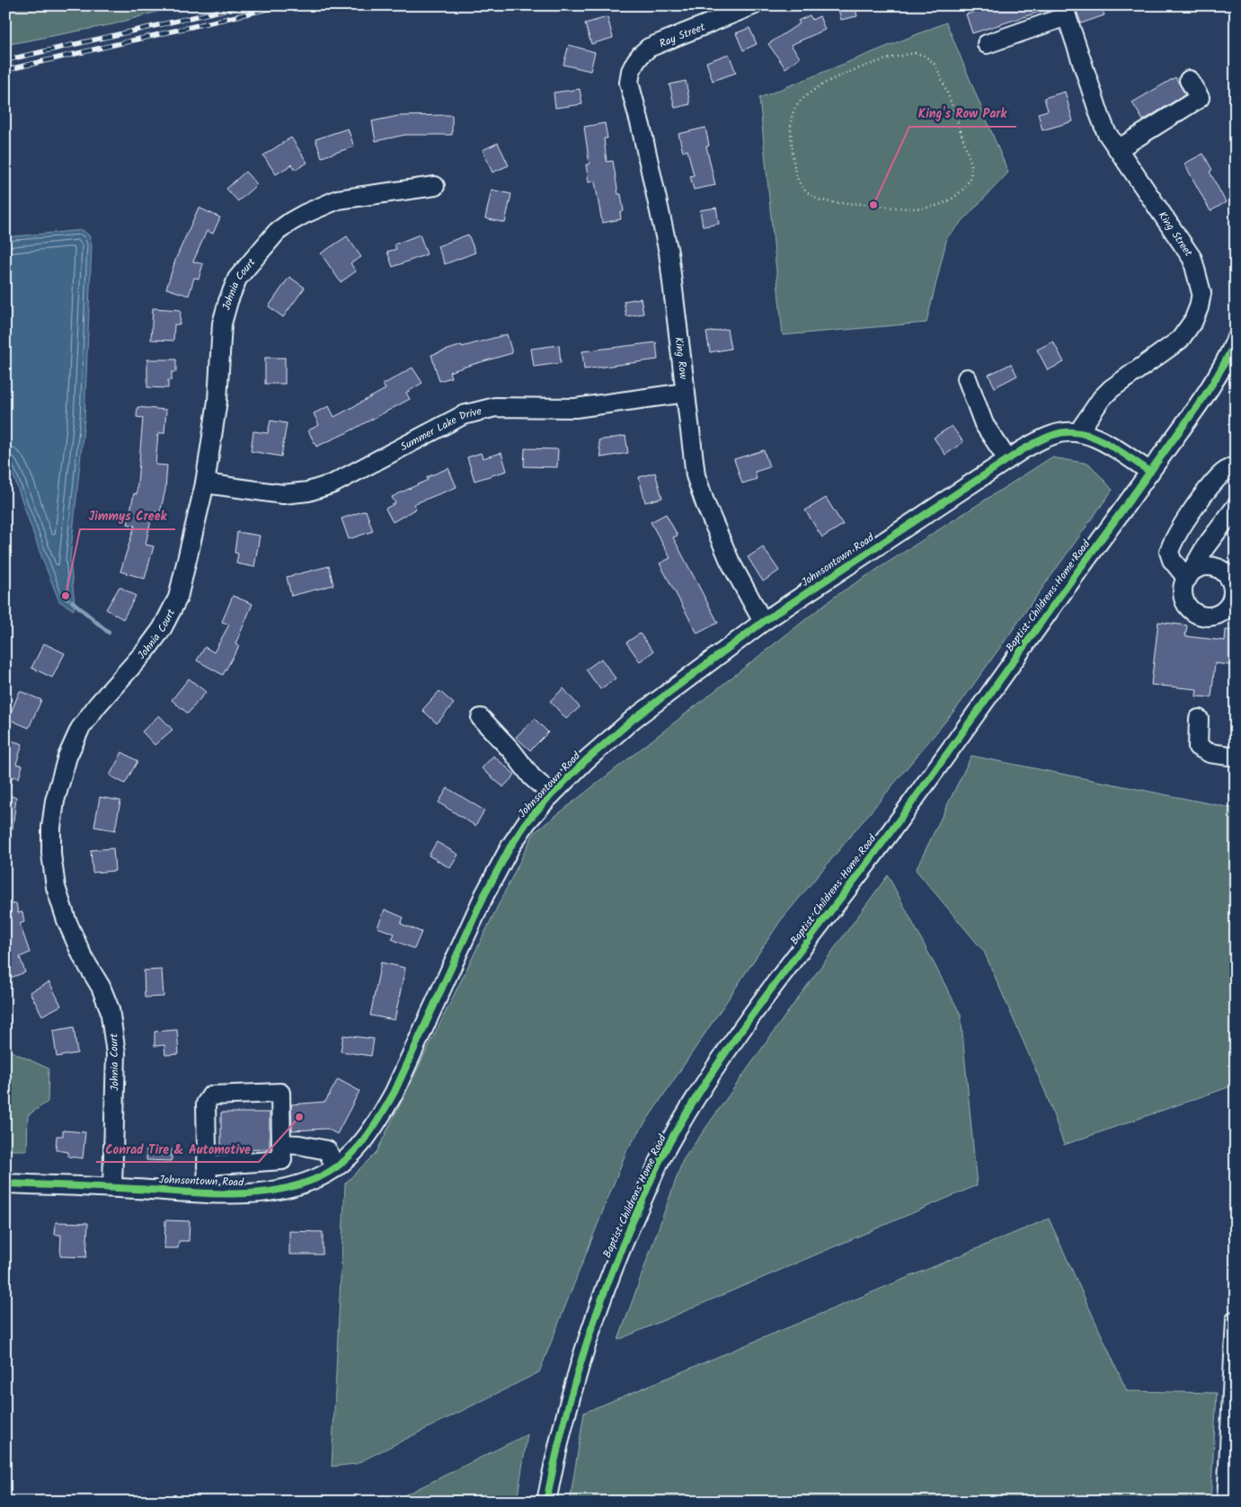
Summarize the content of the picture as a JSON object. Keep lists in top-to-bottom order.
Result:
{
  "streets": {
    "street": [
      "Ray Street",
      "King Street",
      "Johnia Court",
      "King Row",
      "Summer Lake Drive",
      "Johnsontown Road",
      "Baptist Childrens Home Road"
    ]
  },
  "crossings": [
    ["Ray Street", "King Row"],
    ["King Street", "Johnsontown Road"],
    ["Johnia Court", "Summer Lake Drive"],
    ["Johnia Court", "Johnsontown Road"],
    ["King Row", "Summer Lake Drive"],
    ["King Row", "Johnsontown Road"],
    ["Johnsontown Road", "Baptist Childrens Home Road"]
  ],
  "places": ["King's Row Park", "Jimmys Creek", "Conrad Tire & Automotive"]
}
